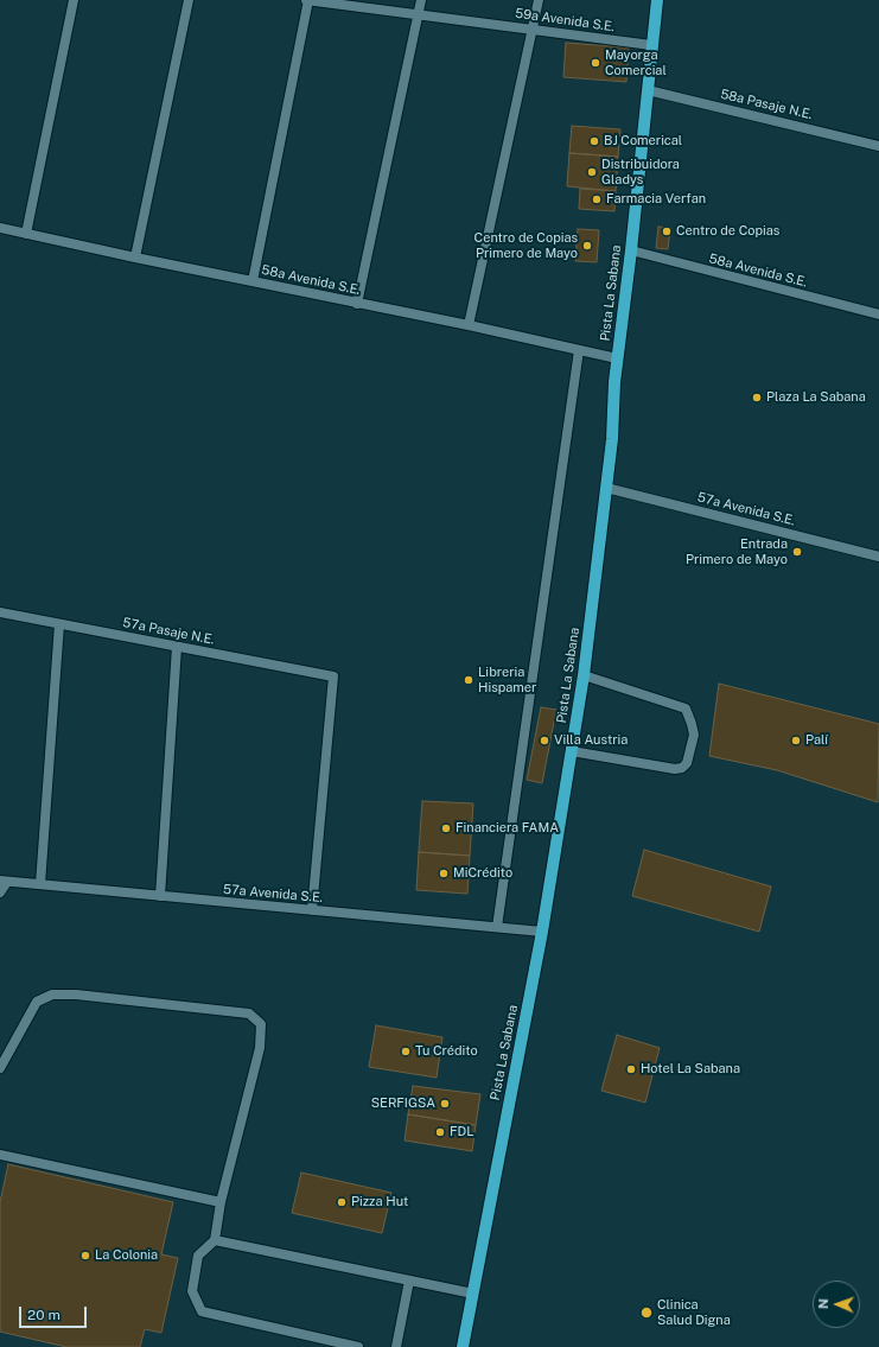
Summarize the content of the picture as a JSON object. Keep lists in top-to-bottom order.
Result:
{
  "streets": {
    "main road": ["Pista La Sabana"],
    "street": [
      "59a Avenida S.E.",
      "58a Pasaje N.E.",
      "58a Avenida S.E.",
      "57a Avenida S.E.",
      "57a Pasaje N.E."
    ]
  },
  "crossings": [
    ["59a Avenida S.E.", "Pista La Sabana"],
    ["58a Pasaje N.E.", "Pista La Sabana"],
    ["58a Avenida S.E.", "Pista La Sabana"],
    ["Pista La Sabana", "57a Avenida S.E."],
    ["57a Avenida S.E.", "57a Pasaje N.E."]
  ],
  "places": [
    "Mayorga Comercial",
    "BJ Comerical",
    "Distribuidora Gladys",
    "Farmacia Verfan",
    "Centro de Copias",
    "Centro de Copias Primero de Mayo",
    "Plaza La Sabana",
    "Entrada Primero de Mayo",
    "Libreria Hispamer",
    "Villa Austria",
    "Palí",
    "Financiera FAMA",
    "MiCrédito",
    "Tu Crédito",
    "Hotel La Sabana",
    "SERFIGSA",
    "FDL",
    "Pizza Hut",
    "La Colonia",
    "Clinica Salud Digna"
  ],
  "scale_bar": "20 m",
  "north": "left"
}
